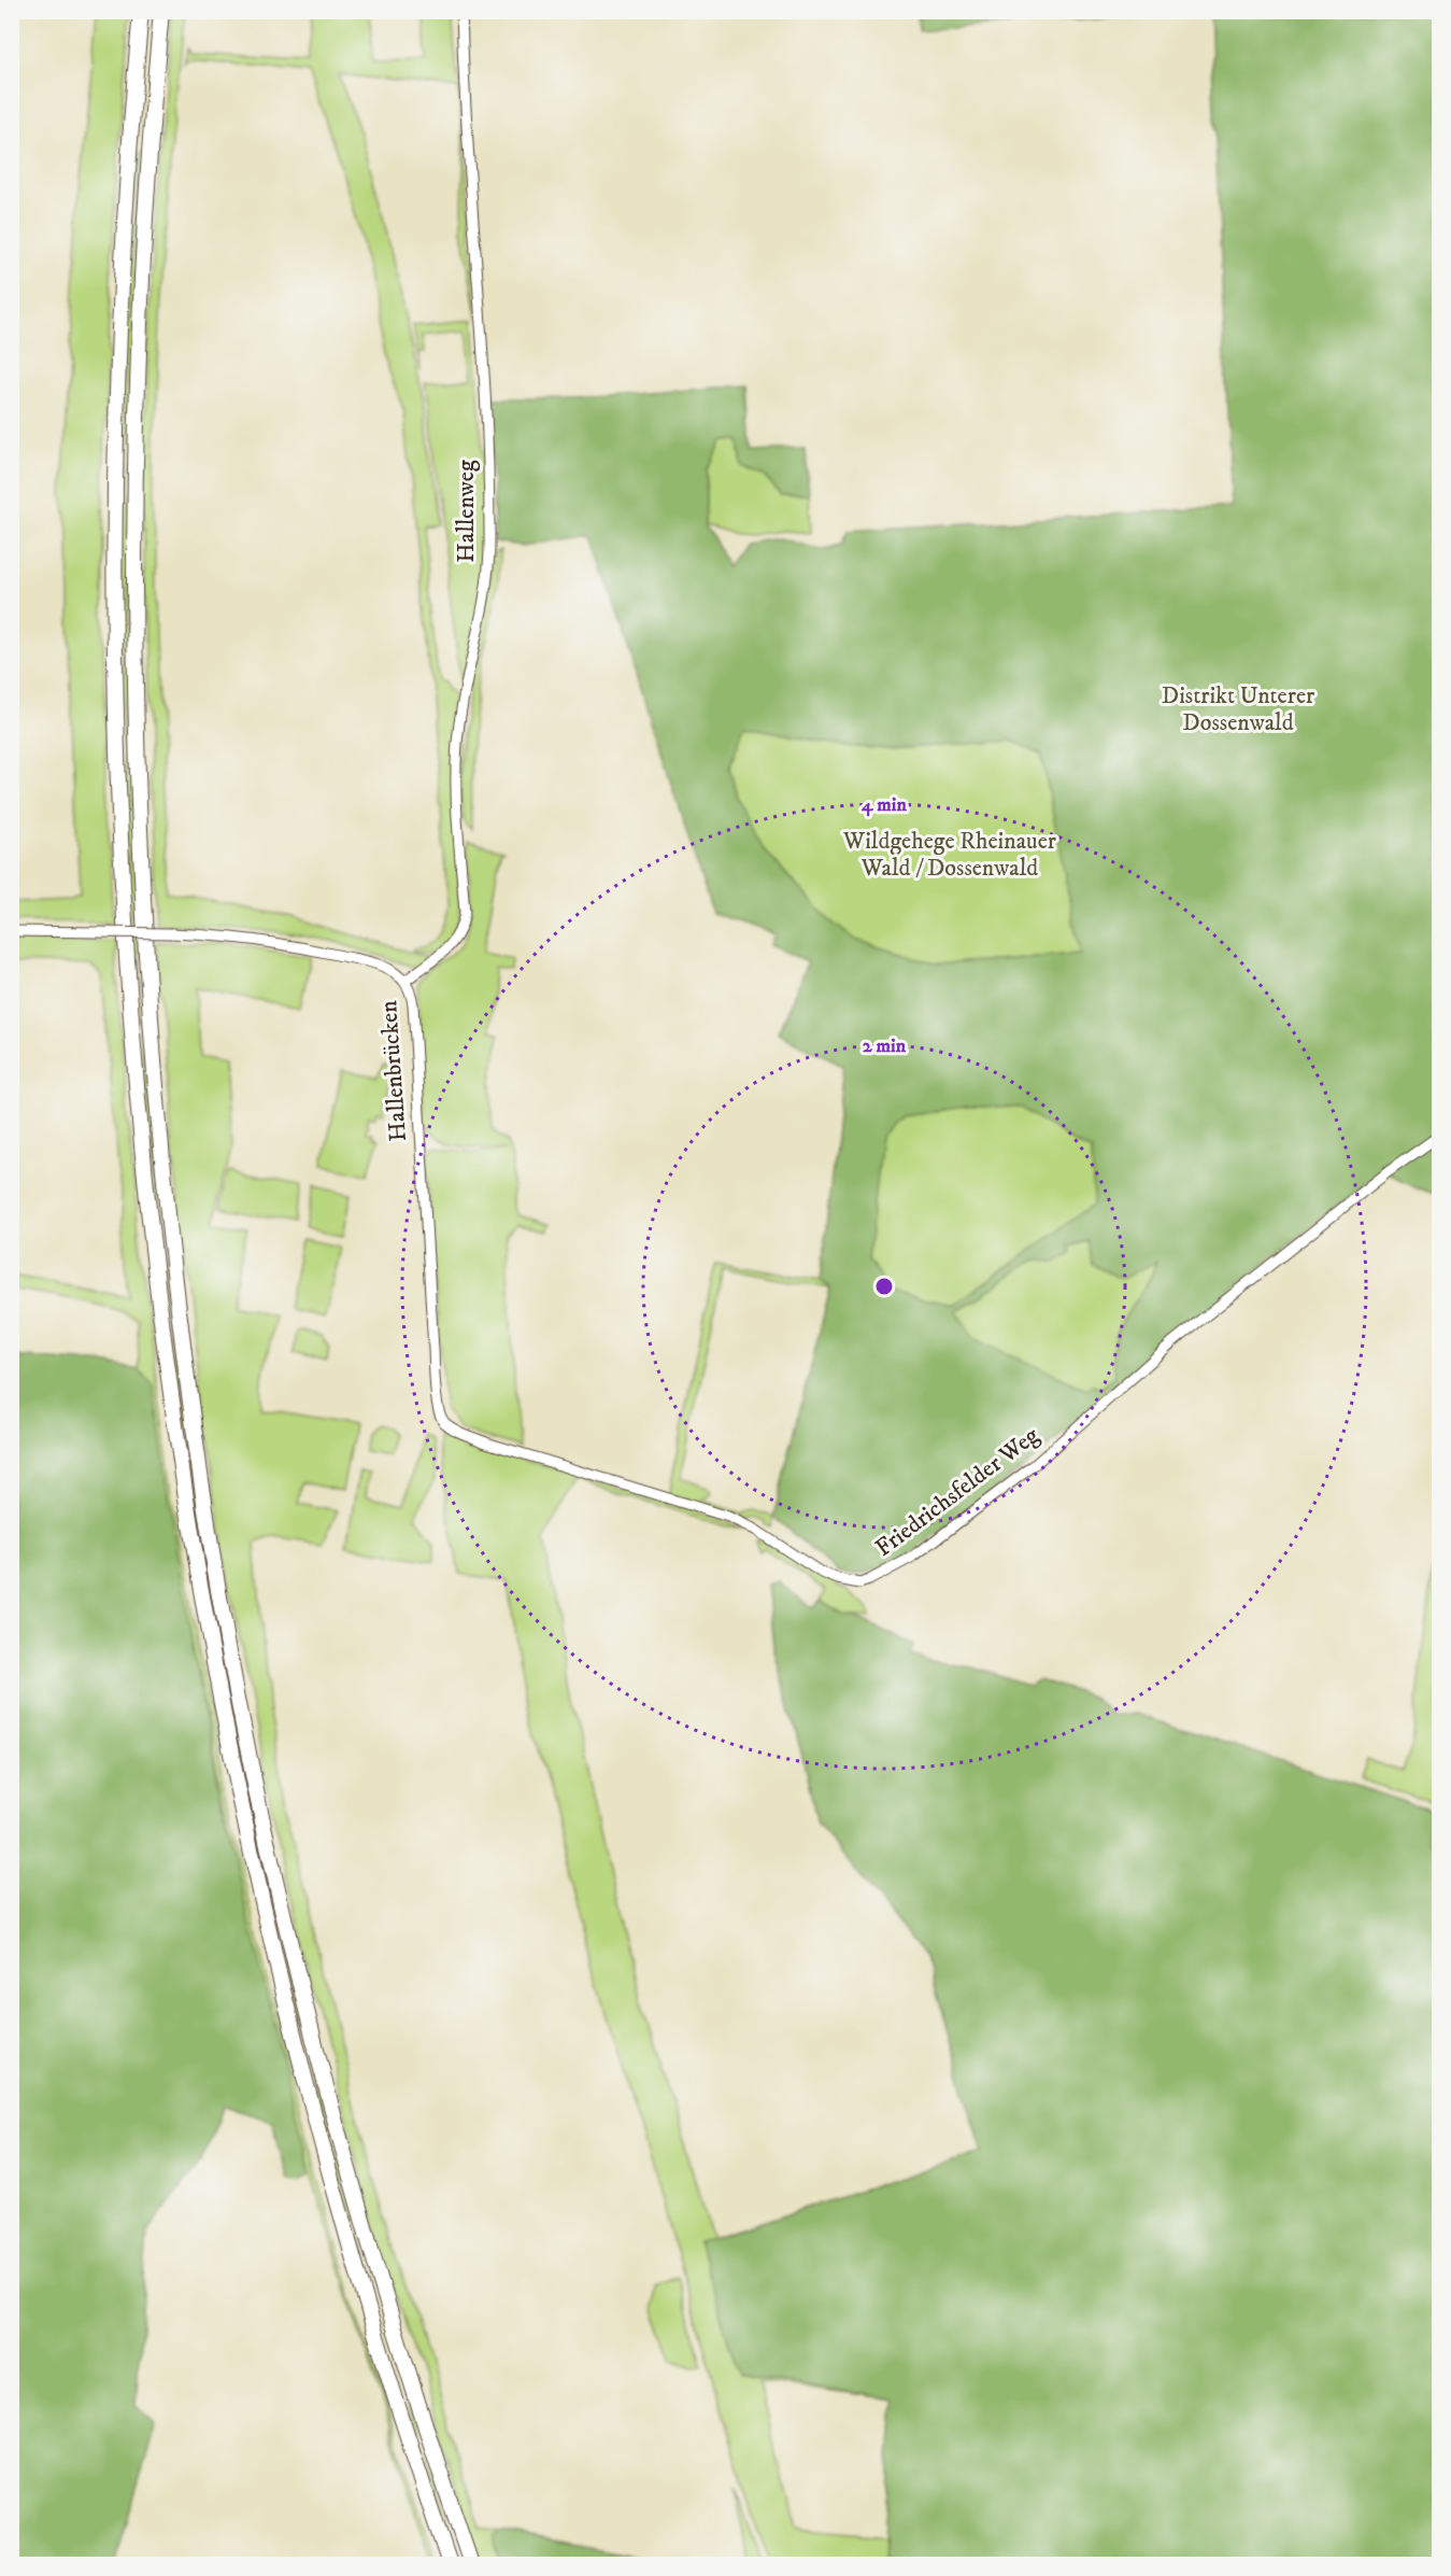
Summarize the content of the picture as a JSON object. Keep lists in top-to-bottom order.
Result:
{
  "streets": {
    "street": ["Hallenweg", "Hallenbrücken", "Friedrichsfelder Weg"]
  },
  "crossings": [
    ["Hallenweg", "Hallenbrücken"],
    ["Hallenbrücken", "Friedrichsfelder Weg"]
  ],
  "parks": ["Distrikt Unterer Dossenwald", "Wildgehege Rheinauer Wald / Dossenwald"],
  "rings": ["4 min", "2 min"]
}
